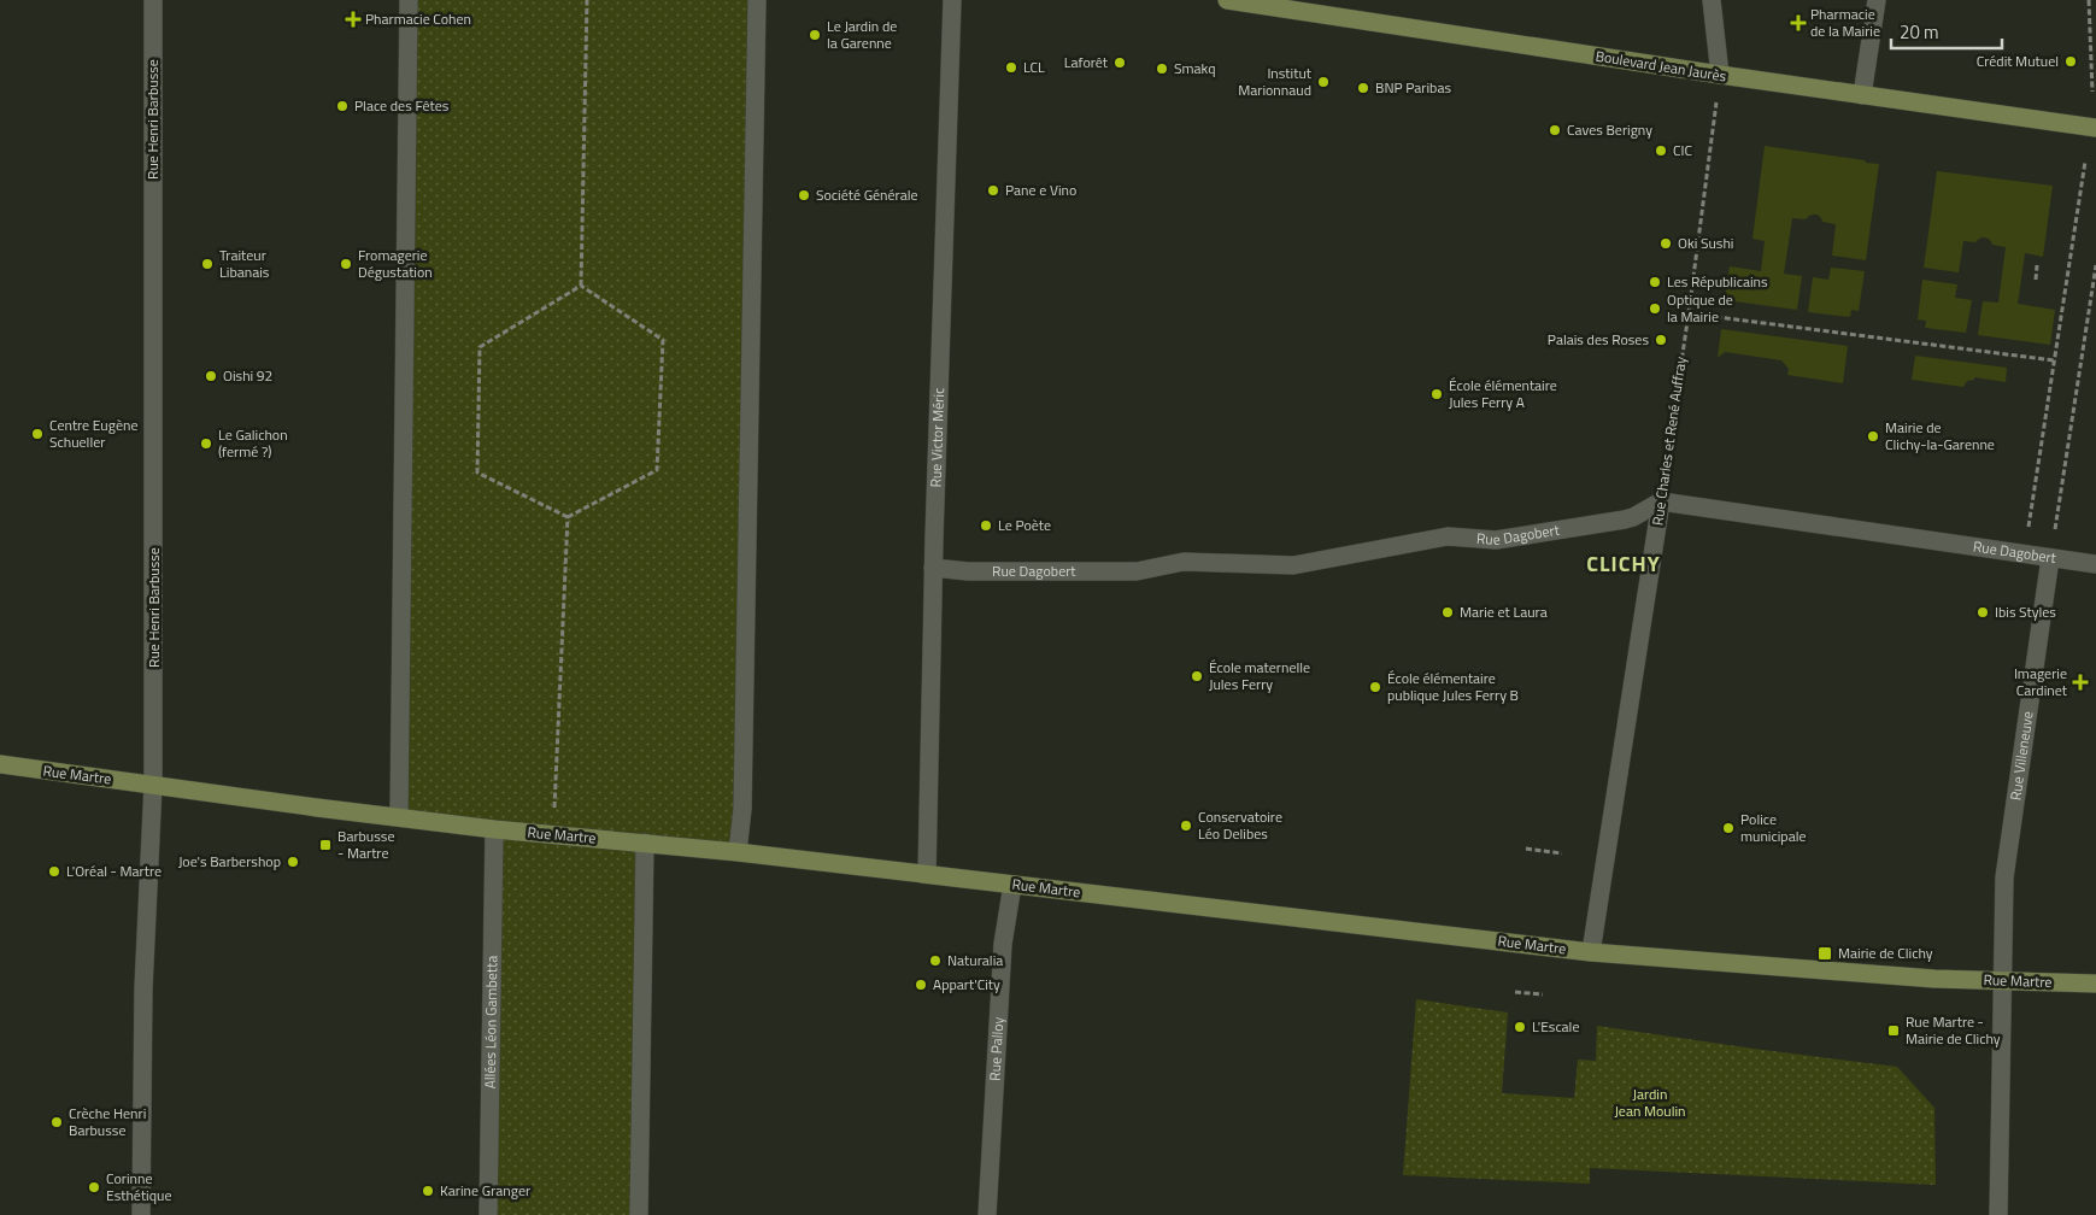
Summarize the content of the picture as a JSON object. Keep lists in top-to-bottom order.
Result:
{
  "streets": {
    "main road": ["Boulevard Jean Jaurès", "Rue Martre"],
    "street": [
      "Rue Henri Barbusse",
      "Rue Victor Méric",
      "Rue Charles et René Auffray",
      "Rue Dagobert",
      "Rue Villeneuve",
      "Allées Léon Gambetta",
      "Rue Palloy"
    ]
  },
  "crossings": [
    ["Boulevard Jean Jaurès", "Rue Charles et René Auffray"],
    ["Rue Henri Barbusse", "Rue Martre"],
    ["Rue Victor Méric", "Rue Dagobert"],
    ["Rue Victor Méric", "Rue Martre"],
    ["Rue Charles et René Auffray", "Rue Dagobert"],
    ["Rue Charles et René Auffray", "Rue Martre"],
    ["Rue Dagobert", "Rue Villeneuve"],
    ["Rue Villeneuve", "Rue Martre"],
    ["Rue Martre", "Allées Léon Gambetta"],
    ["Rue Martre", "Rue Palloy"]
  ],
  "districts": ["CLICHY"],
  "parks": ["Jardin Jean Moulin"],
  "places": {
    "health": ["Pharmacie Cohen", "Pharmacie de la Mairie", "Imagerie Cardinet"],
    "other": [
      "Le Jardin de la Garenne",
      "Crédit Mutuel",
      "Laforêt",
      "LCL",
      "Smakq",
      "Institut Marionnaud",
      "BNP Paribas",
      "Place des Fêtes",
      "Caves Berigny",
      "CIC",
      "Pane e Vino",
      "Société Générale",
      "Oki Sushi",
      "Traiteur Libanais",
      "Fromagerie Dégustation",
      "Les Républicains",
      "Optique de la Mairie",
      "Palais des Roses",
      "Oishi 92",
      "École élémentaire Jules Ferry A",
      "Centre Eugène Schueller",
      "Mairie de Clichy-la-Garenne",
      "Le Galichon (fermé ?)",
      "Le Poète",
      "Marie et Laura",
      "Ibis Styles",
      "École maternelle Jules Ferry",
      "École élémentaire publique Jules Ferry B",
      "Conservatoire Léo Delibes",
      "Police municipale",
      "Joe's Barbershop",
      "L'Oréal - Martre",
      "Naturalia",
      "Appart'City",
      "L'Escale",
      "Crèche Henri Barbusse",
      "Corinne Esthétique",
      "Karine Granger"
    ],
    "transit": ["Barbusse - Martre", "Mairie de Clichy", "Rue Martre - Mairie de Clichy"]
  },
  "scale_bar": "20 m"
}
